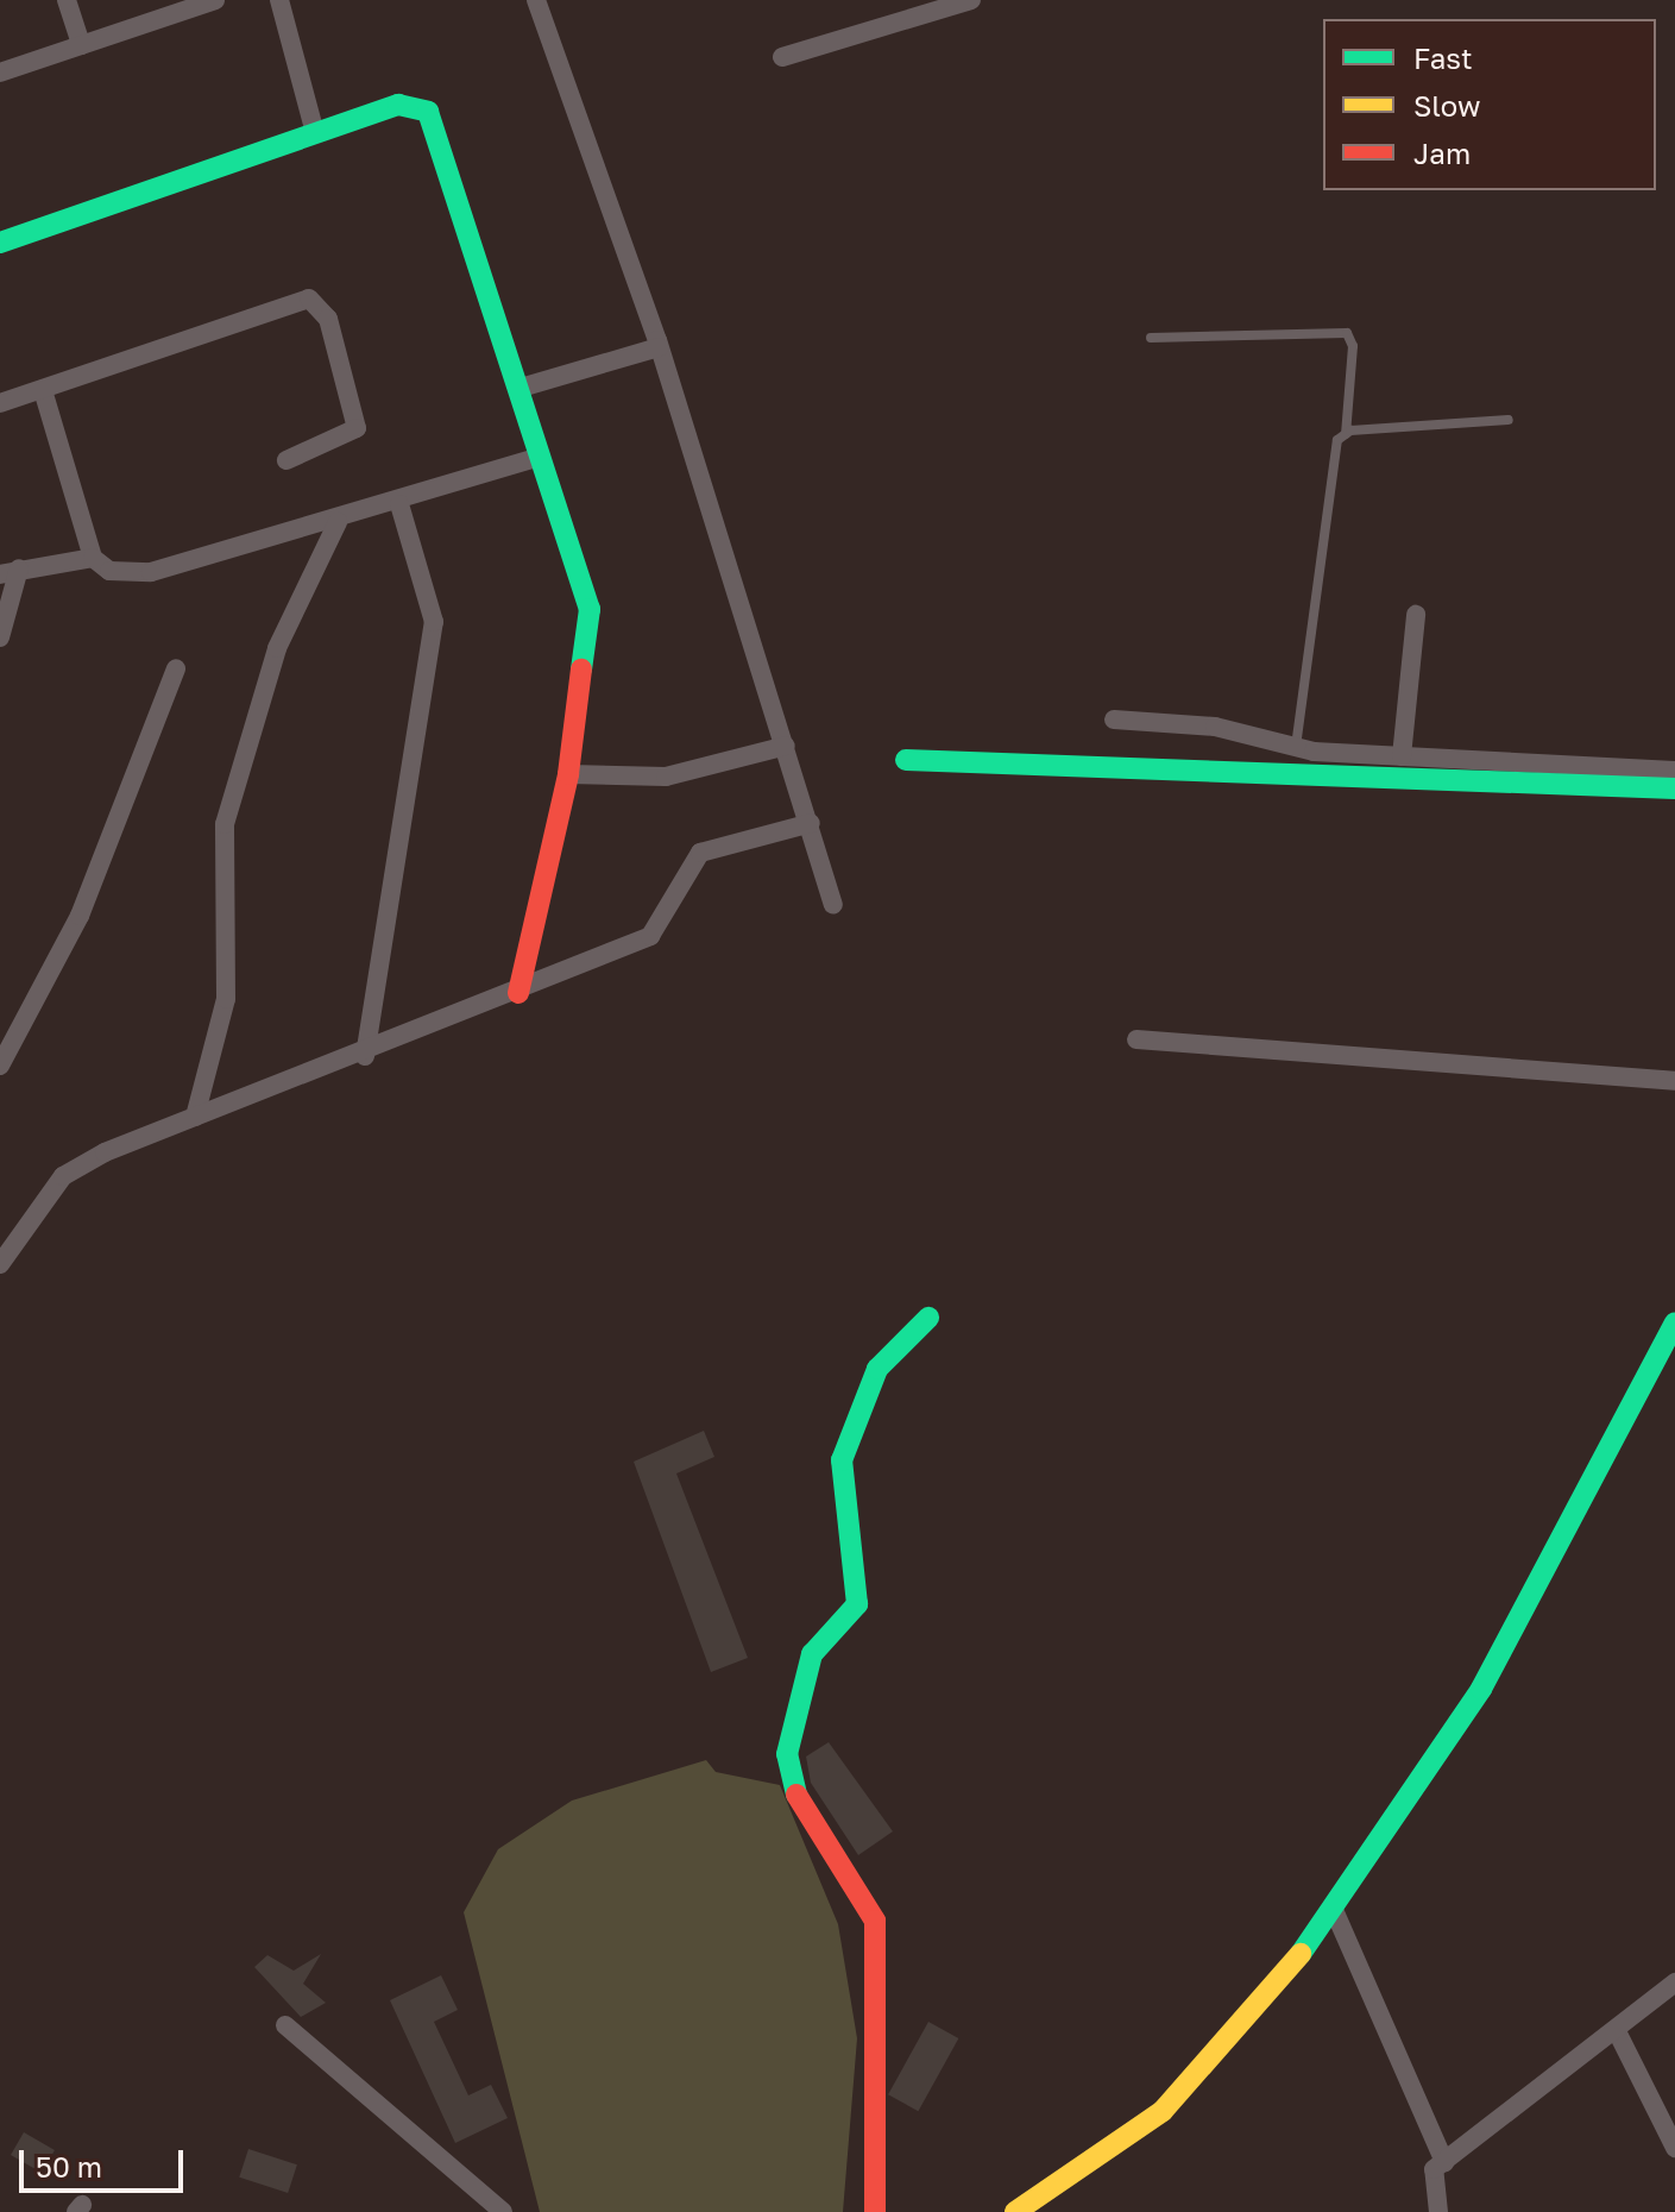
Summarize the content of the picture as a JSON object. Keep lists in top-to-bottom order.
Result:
{
  "legend": ["Fast", "Slow", "Jam"],
  "scale_bar": "50 m"
}
